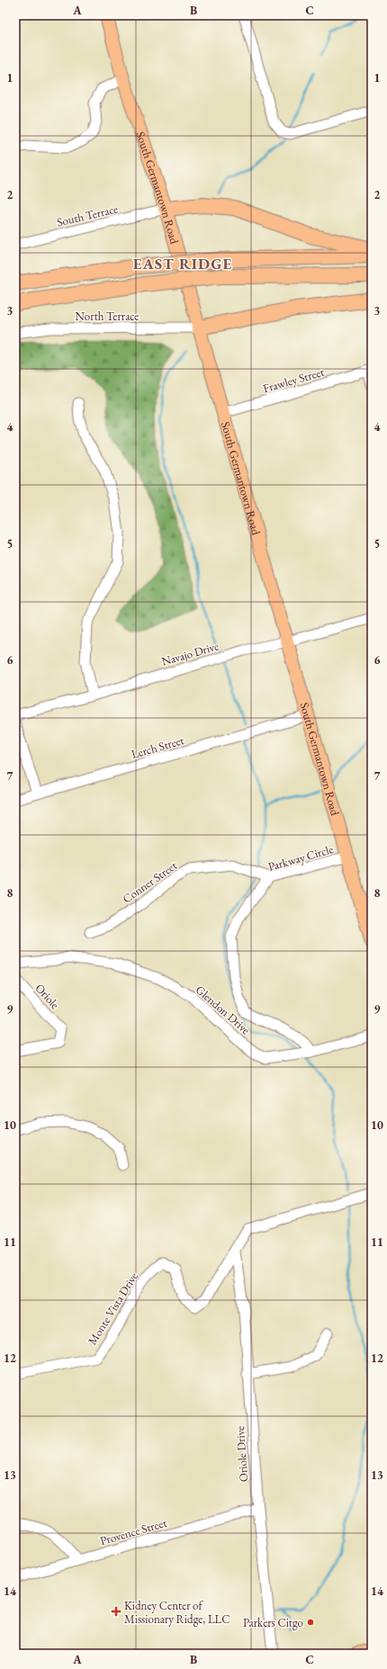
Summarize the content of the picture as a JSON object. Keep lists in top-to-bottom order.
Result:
{
  "streets": {
    "main road": ["South Germantown Road"],
    "street": [
      "South Terrace",
      "North Terrace",
      "Frawley Street",
      "Navajo Drive",
      "Lerch Street",
      "Parkway Circle",
      "Conner Street",
      "Oriole",
      "Glendon Drive",
      "Monte Vista Drive",
      "Oriole Drive",
      "Provence Street"
    ]
  },
  "crossings": [
    ["South Germantown Road", "South Terrace"],
    ["South Germantown Road", "North Terrace"],
    ["South Germantown Road", "Frawley Street"],
    ["South Germantown Road", "Navajo Drive"],
    ["South Germantown Road", "Lerch Street"],
    ["South Germantown Road", "Parkway Circle"],
    ["Parkway Circle", "Conner Street"],
    ["Parkway Circle", "Glendon Drive"],
    ["Monte Vista Drive", "Oriole Drive"],
    ["Oriole Drive", "Provence Street"]
  ],
  "districts": ["EAST RIDGE"],
  "places": {
    "health": ["Kidney Center of Missionary Ridge, LLC"],
    "other": ["Parkers Citgo"]
  },
  "grid": {
    "columns": ["A", "B", "C"],
    "rows": [
      "1",
      "2",
      "3",
      "4",
      "5",
      "6",
      "7",
      "8",
      "9",
      "10",
      "11",
      "12",
      "13",
      "14"
    ]
  }
}
